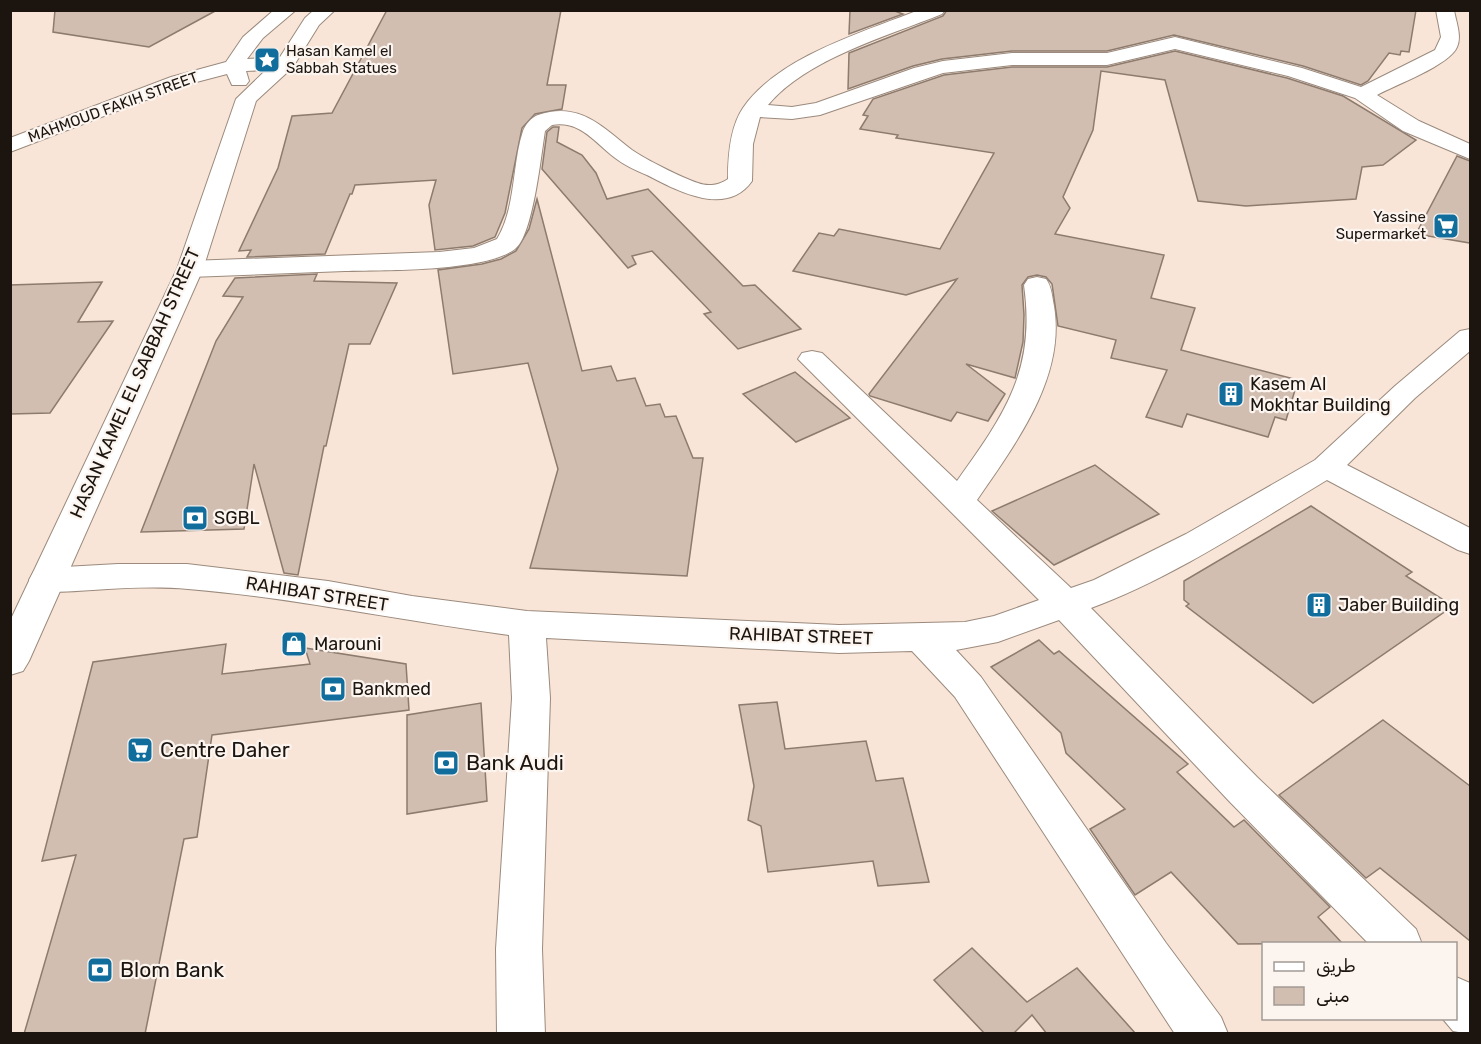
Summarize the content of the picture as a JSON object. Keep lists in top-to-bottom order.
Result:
{
  "streets": {
    "street": ["MAHMOUD FAKIH STREET", "HASAN KAMEL EL SABBAH STREET", "RAHIBAT STREET"]
  },
  "crossings": [
    ["HASAN KAMEL EL SABBAH STREET", "RAHIBAT STREET"]
  ],
  "places": {
    "place": ["Hasan Kamel el Sabbah Statues"],
    "supermarket": ["Yassine Supermarket", "Centre Daher"],
    "building": ["Kasem Al Mokhtar Building", "Jaber Building"],
    "bank": [
      "SGBL",
      "Bankmed",
      "Bank Audi",
      "Blom Bank"
    ],
    "shop": ["Marouni"]
  },
  "legend": ["طريق", "مبنى"]
}
